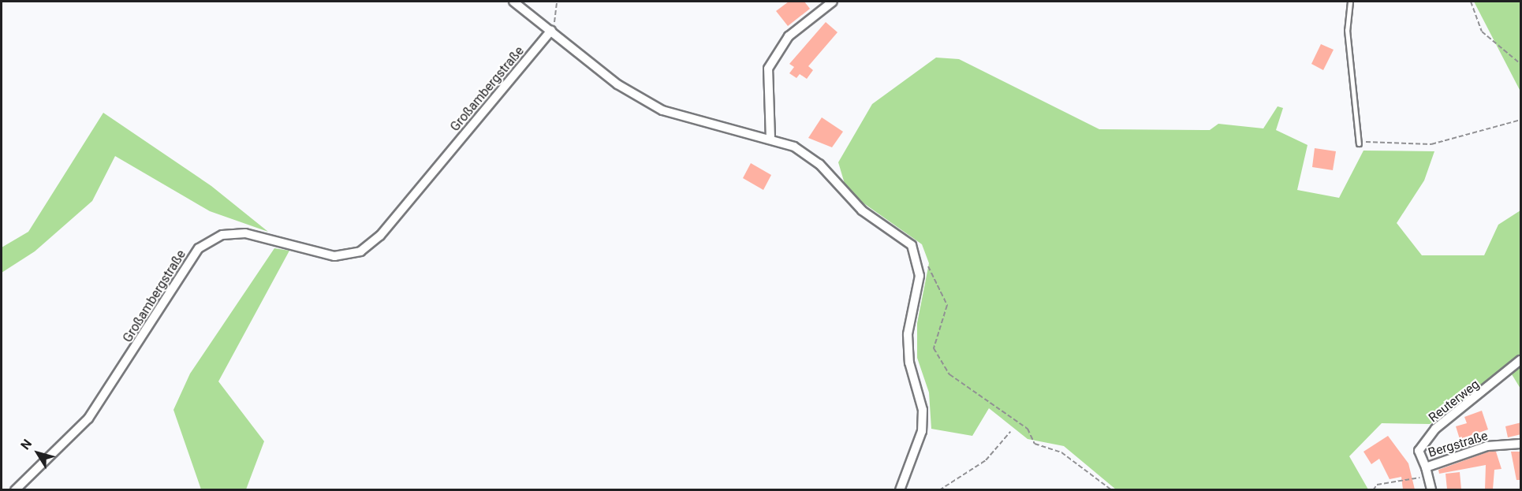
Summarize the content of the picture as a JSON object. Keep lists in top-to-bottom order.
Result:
{
  "streets": {
    "street": ["Großambergstraße", "Reuterweg", "Bergstraße"]
  },
  "crossings": [
    ["Reuterweg", "Bergstraße"]
  ],
  "north": "top left"
}
